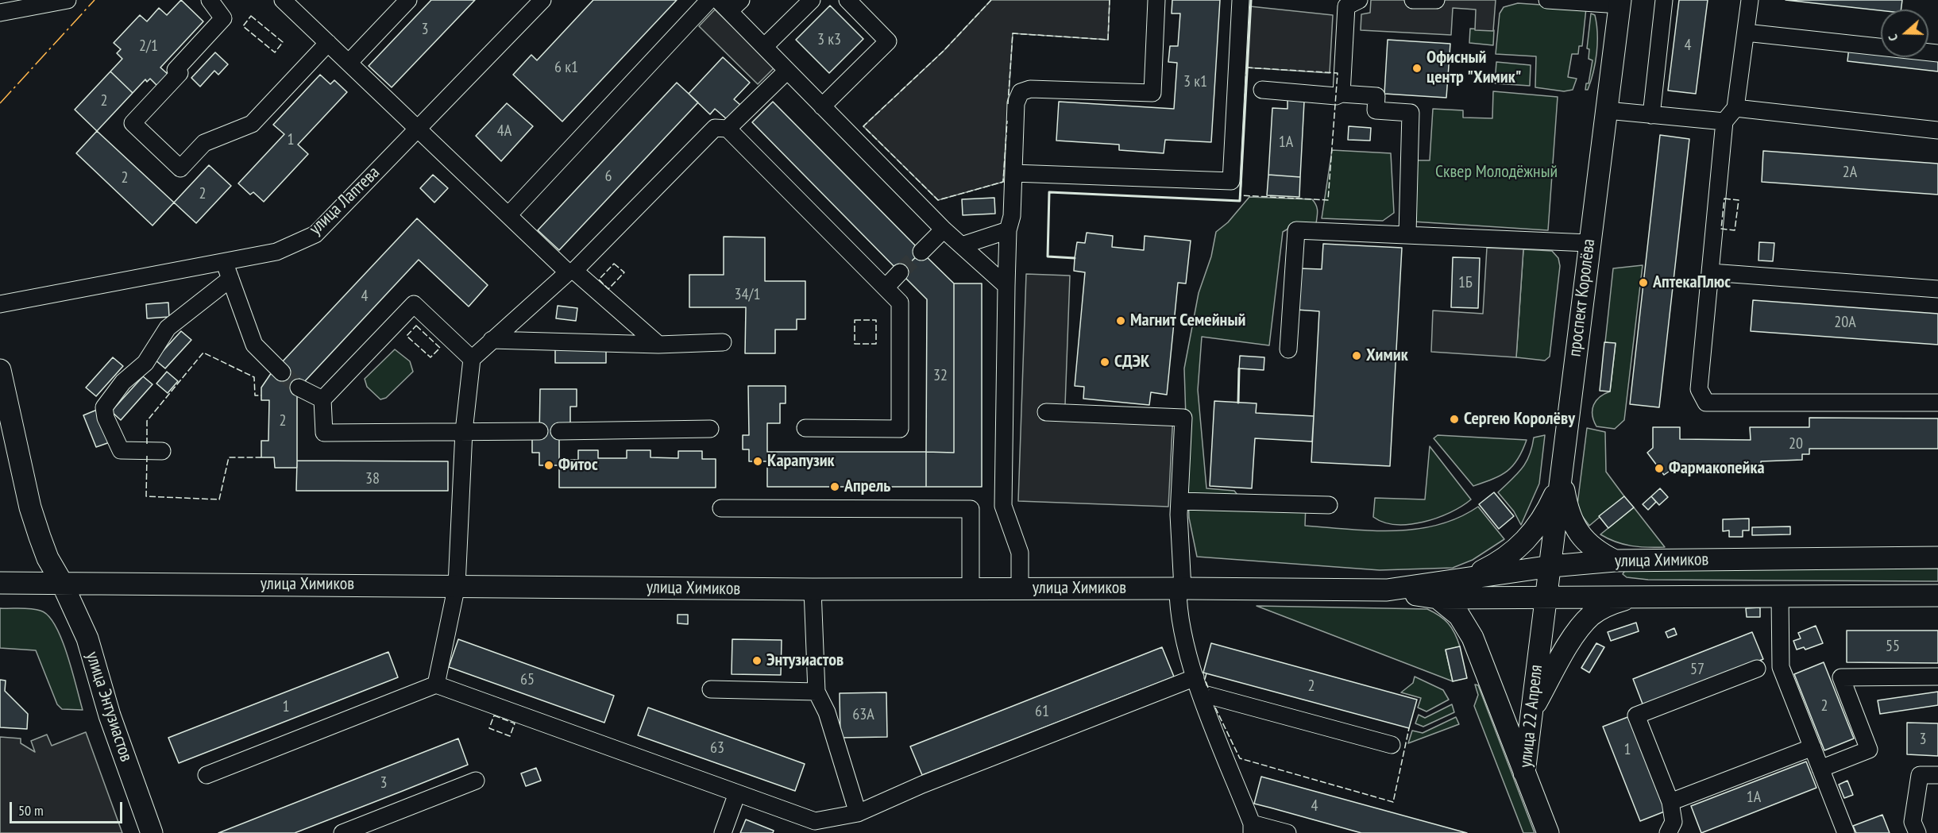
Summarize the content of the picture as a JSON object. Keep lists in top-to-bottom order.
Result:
{
  "streets": {
    "main road": [
      "проспект Королёва",
      "улица Химиков",
      "улица Энтузиастов",
      "улица 22 Апреля"
    ],
    "street": ["улица Лаптева"]
  },
  "crossings": [
    ["проспект Королёва", "улица Химиков"],
    ["проспект Королёва", "улица 22 Апреля"],
    ["улица Химиков", "улица Энтузиастов"],
    ["улица Химиков", "улица 22 Апреля"]
  ],
  "parks": ["Сквер Молодёжный"],
  "places": [
    "Офисный центр \"Химик\"",
    "АптекаПлюс",
    "Магнит Семейный",
    "Химик",
    "СДЭК",
    "Сергею Королёву",
    "Карапузик",
    "Фитос",
    "Фармакопейка",
    "Апрель",
    "Энтузиастов"
  ],
  "house_numbers": [
    "3",
    "3 к3",
    "4",
    "2/1",
    "6 к1",
    "3 к1",
    "2",
    "4А",
    "1",
    "1А",
    "2А",
    "6",
    "2",
    "2",
    "1Б",
    "34/1",
    "4",
    "20А",
    "32",
    "2",
    "20",
    "38",
    "55",
    "57",
    "65",
    "2",
    "2",
    "1",
    "61",
    "63А",
    "3",
    "63",
    "1",
    "3",
    "1А",
    "4"
  ],
  "scale_bar": "50 m",
  "north": "left"
}
